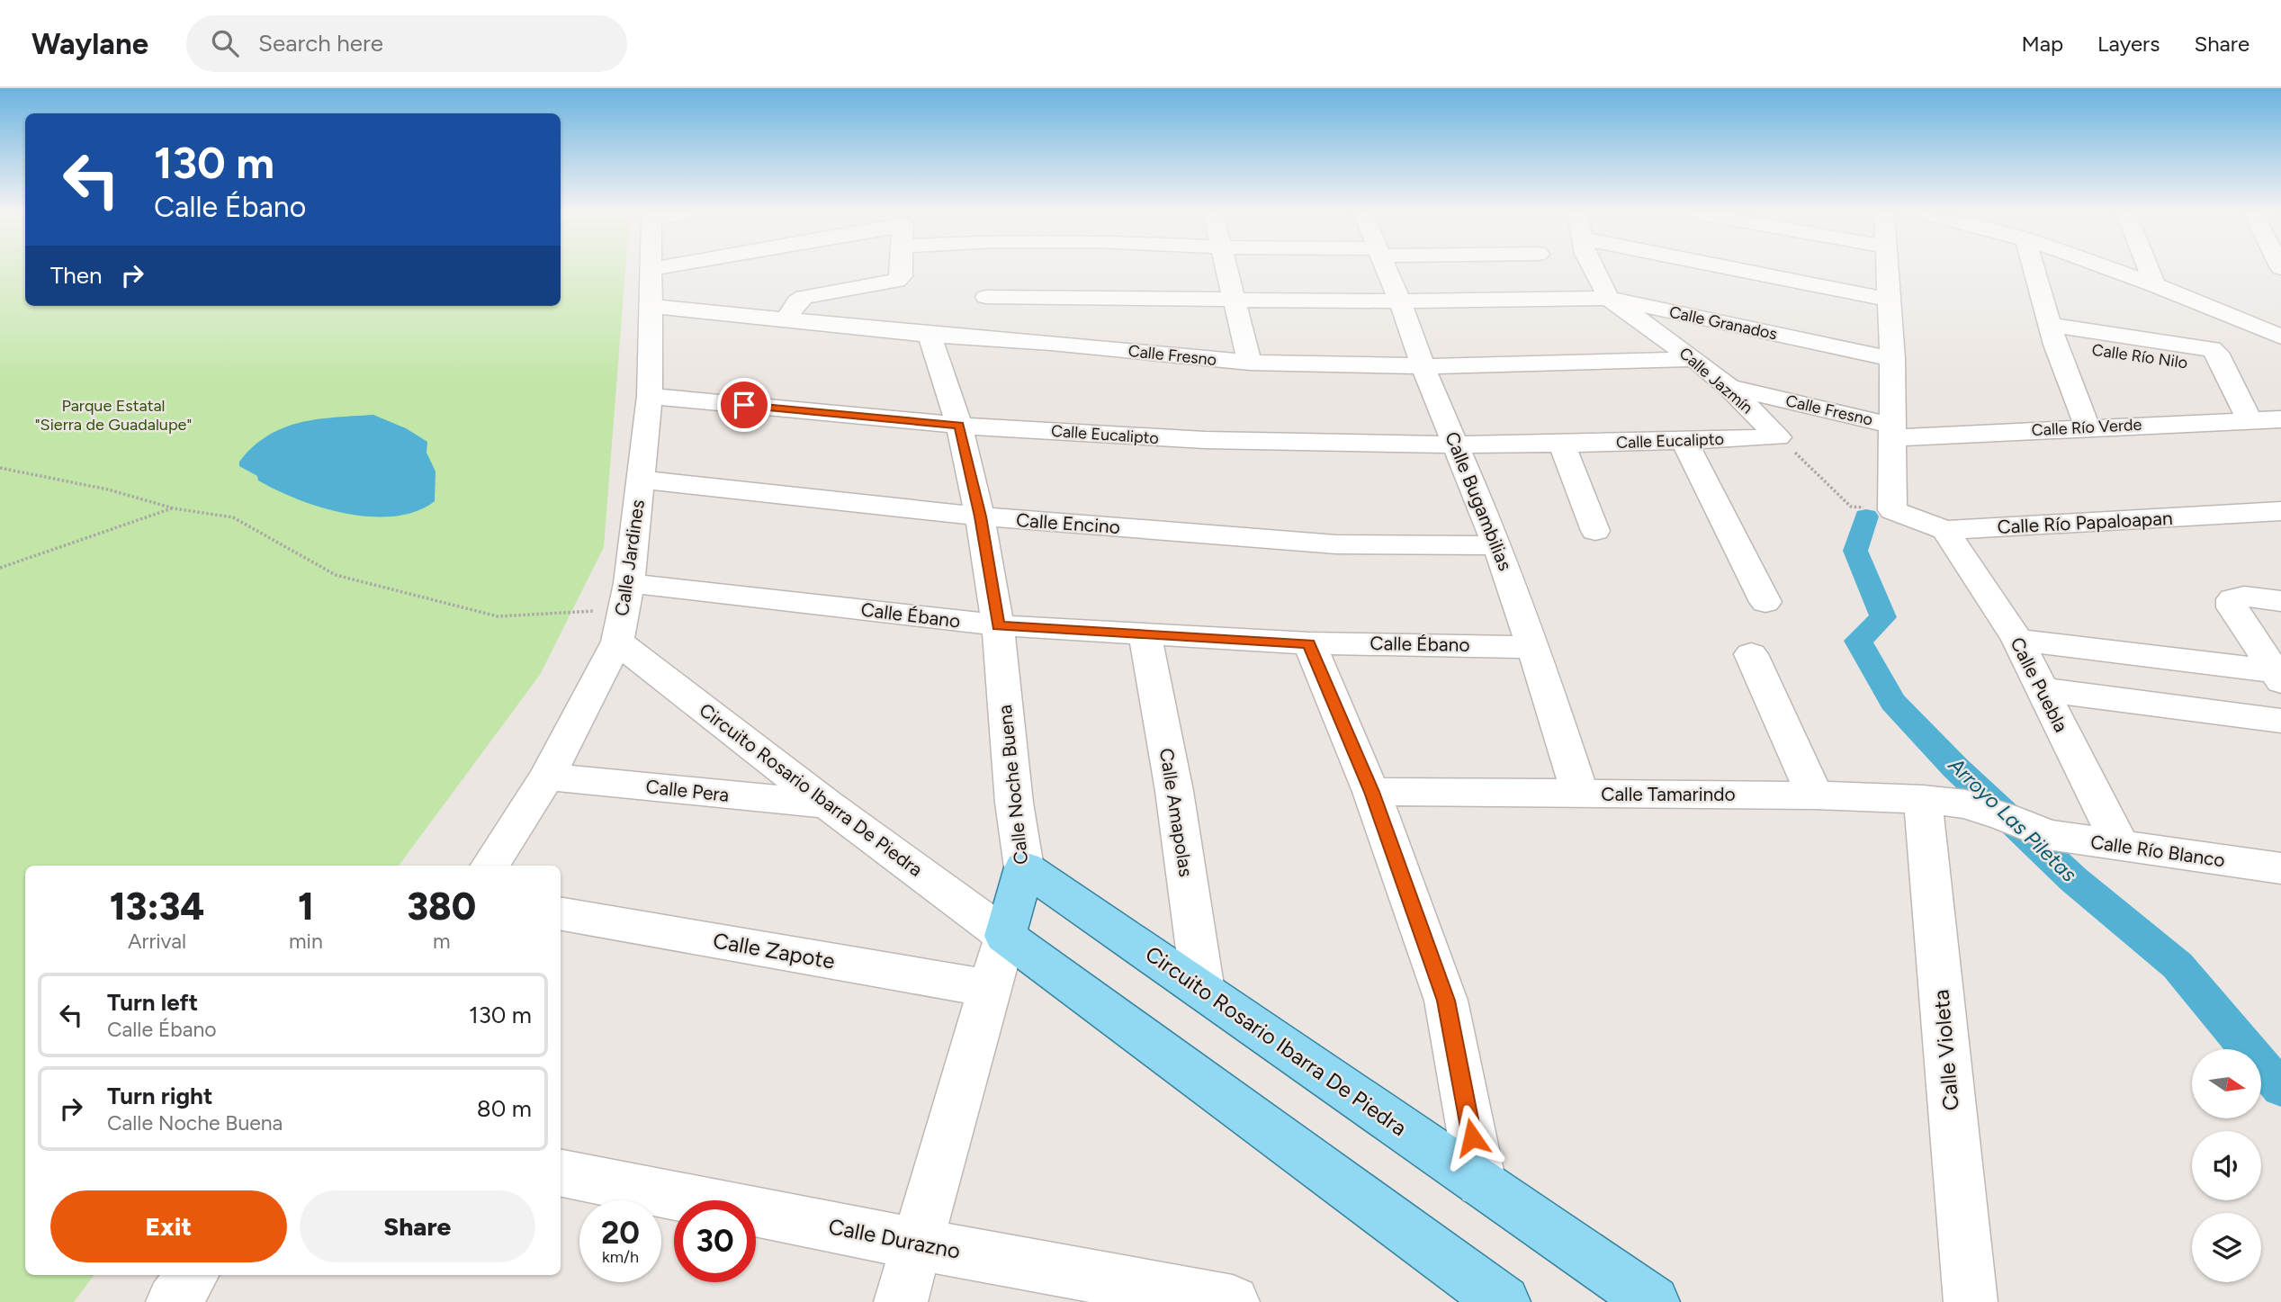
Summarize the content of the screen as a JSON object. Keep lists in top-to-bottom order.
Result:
{
  "streets": {
    "main road": ["Calle Noche Buena", "Circuito Rosario Ibarra De Piedra"],
    "street": [
      "Calle Granados",
      "Calle Fresno",
      "Calle Río Nilo",
      "Calle Jazmín",
      "Calle Río Verde",
      "Calle Eucalipto",
      "Calle Bugambilias",
      "Calle Río Papaloapan",
      "Calle Encino",
      "Calle Jardines",
      "Calle Ébano",
      "Calle Puebla",
      "Calle Pera",
      "Calle Tamarindo",
      "Calle Amapolas",
      "Calle Río Blanco",
      "Calle Zapote",
      "Calle Violeta",
      "Calle Durazno"
    ]
  },
  "crossings": [
    ["Calle Granados", "Calle Jazmín"],
    ["Calle Granados", "Calle Bugambilias"],
    ["Calle Fresno", "Calle Jazmín"],
    ["Calle Fresno", "Calle Río Verde"],
    ["Calle Fresno", "Calle Bugambilias"],
    ["Calle Fresno", "Calle Jardines"],
    ["Calle Fresno", "Calle Noche Buena"],
    ["Calle Río Nilo", "Calle Río Verde"],
    ["Calle Jazmín", "Calle Eucalipto"],
    ["Calle Eucalipto", "Calle Bugambilias"],
    ["Calle Eucalipto", "Calle Jardines"],
    ["Calle Eucalipto", "Calle Noche Buena"],
    ["Calle Bugambilias", "Calle Encino"],
    ["Calle Bugambilias", "Calle Ébano"],
    ["Calle Bugambilias", "Calle Tamarindo"],
    ["Calle Río Papaloapan", "Calle Puebla"],
    ["Calle Encino", "Calle Jardines"],
    ["Calle Encino", "Calle Noche Buena"],
    ["Calle Jardines", "Calle Ébano"],
    ["Calle Jardines", "Circuito Rosario Ibarra De Piedra"],
    ["Calle Jardines", "Calle Pera"],
    ["Calle Ébano", "Calle Noche Buena"],
    ["Calle Ébano", "Circuito Rosario Ibarra De Piedra"],
    ["Calle Ébano", "Calle Amapolas"],
    ["Calle Puebla", "Calle Río Blanco"],
    ["Calle Noche Buena", "Circuito Rosario Ibarra De Piedra"],
    ["Calle Noche Buena", "Calle Zapote"],
    ["Calle Noche Buena", "Calle Durazno"],
    ["Circuito Rosario Ibarra De Piedra", "Calle Pera"],
    ["Circuito Rosario Ibarra De Piedra", "Calle Amapolas"],
    ["Calle Tamarindo", "Calle Río Blanco"],
    ["Calle Tamarindo", "Calle Violeta"],
    ["Calle Río Blanco", "Calle Violeta"]
  ],
  "water": ["Arroyo Las Piletas"],
  "parks": ["Parque Estatal \"Sierra de Guadalupe\""],
  "north": "right",
  "page": {
    "header": "Waylane",
    "search": "Search here",
    "nav": ["Map", "Layers", "Share"],
    "turn": ["130 m", "Calle Ébano"],
    "then": "Then",
    "eta": [
      "13:34",
      "Arrival",
      "1",
      "min",
      "380",
      "m"
    ],
    "list": [
      {
        "name": "Turn left",
        "note": "Calle Ébano",
        "value": "130 m"
      },
      {
        "name": "Turn right",
        "note": "Calle Noche Buena",
        "value": "80 m"
      }
    ],
    "buttons": ["Exit", "Share"],
    "speed": "20 km/h",
    "limit": "30"
  }
}
